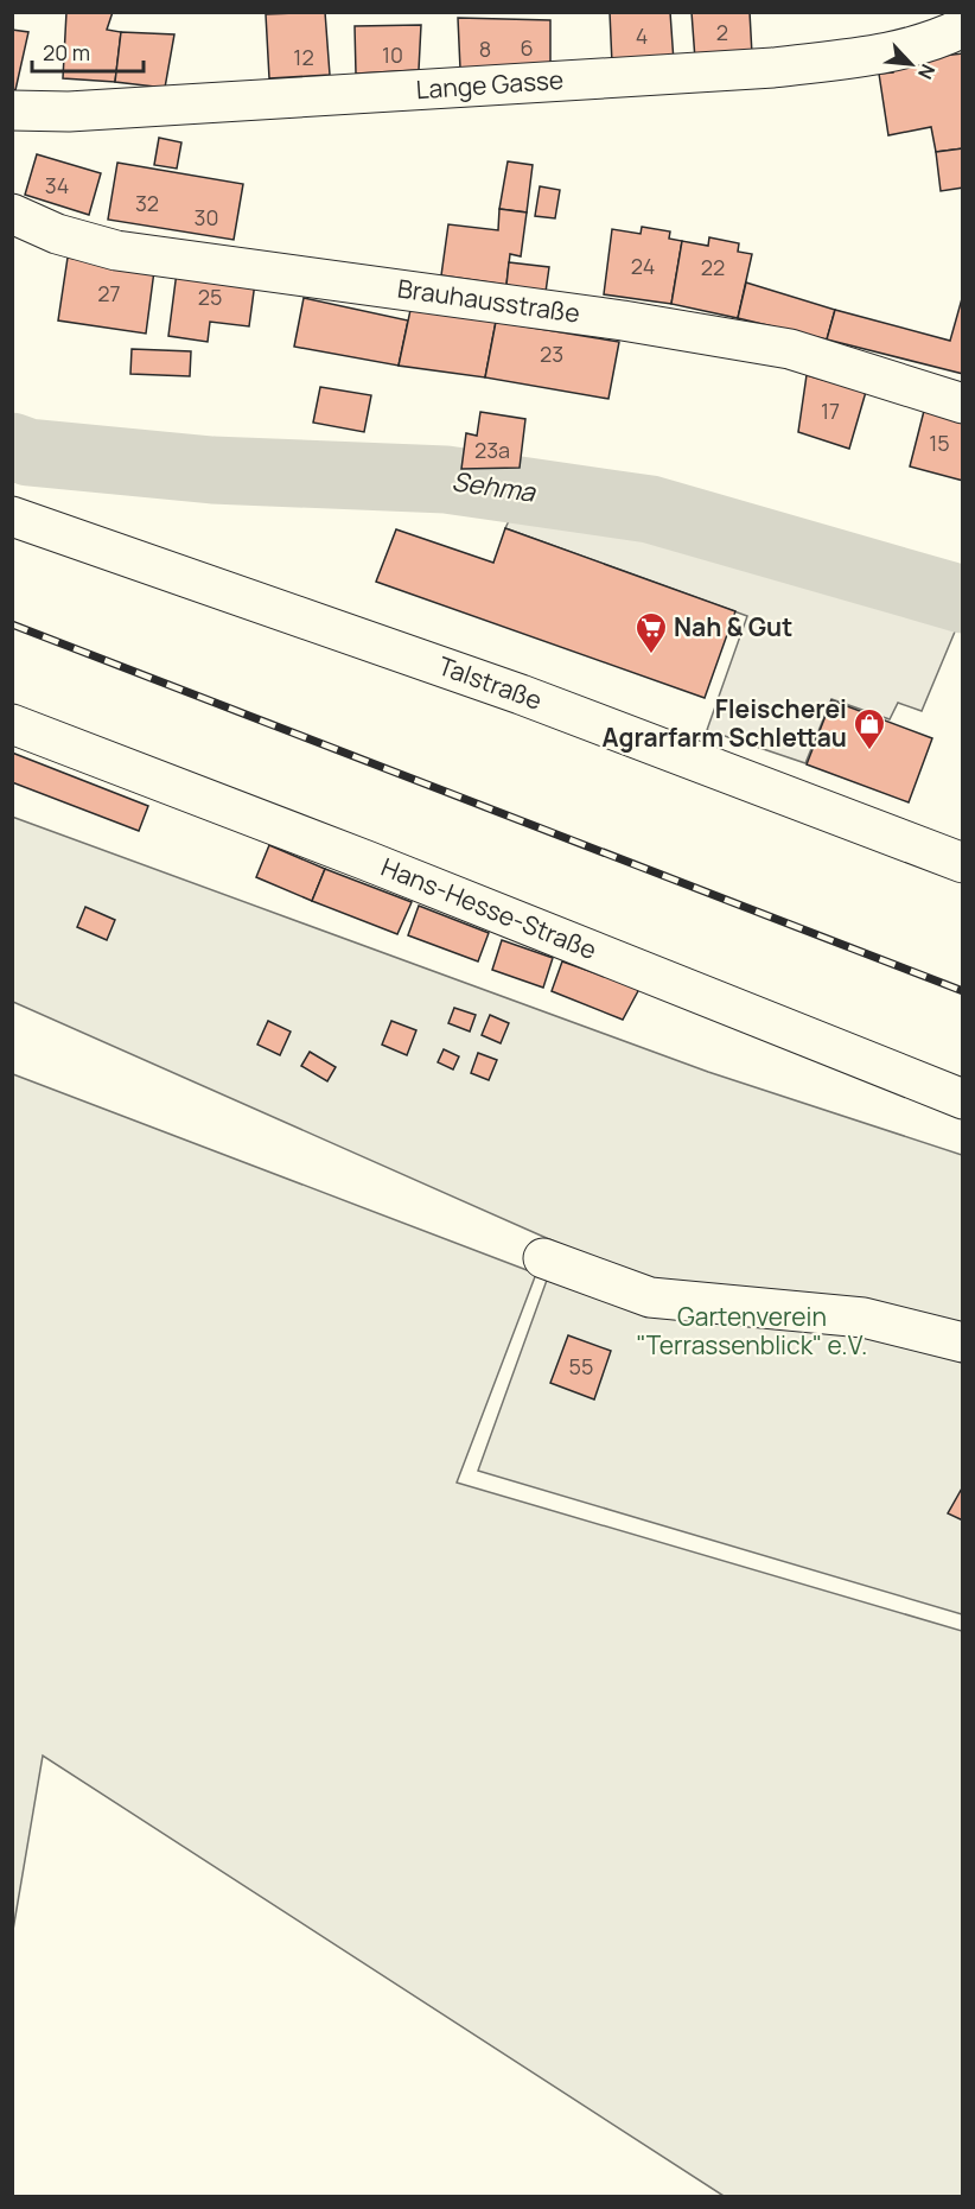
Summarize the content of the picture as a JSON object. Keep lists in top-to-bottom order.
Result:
{
  "streets": {
    "street": [
      "Lange Gasse",
      "Brauhausstraße",
      "Talstraße",
      "Hans-Hesse-Straße"
    ]
  },
  "water": ["Sehma"],
  "parks": ["Gartenverein \"Terrassenblick\" e.V."],
  "places": {
    "supermarket": ["Nah & Gut"],
    "shop": ["Fleischerei Agrarfarm Schlettau"]
  },
  "house_numbers": [
    "2",
    "4",
    "6",
    "8",
    "10",
    "12",
    "34",
    "32",
    "30",
    "24",
    "22",
    "27",
    "25",
    "23",
    "17",
    "15",
    "23a",
    "55"
  ],
  "scale_bar": "20 m",
  "north": "bottom right"
}
